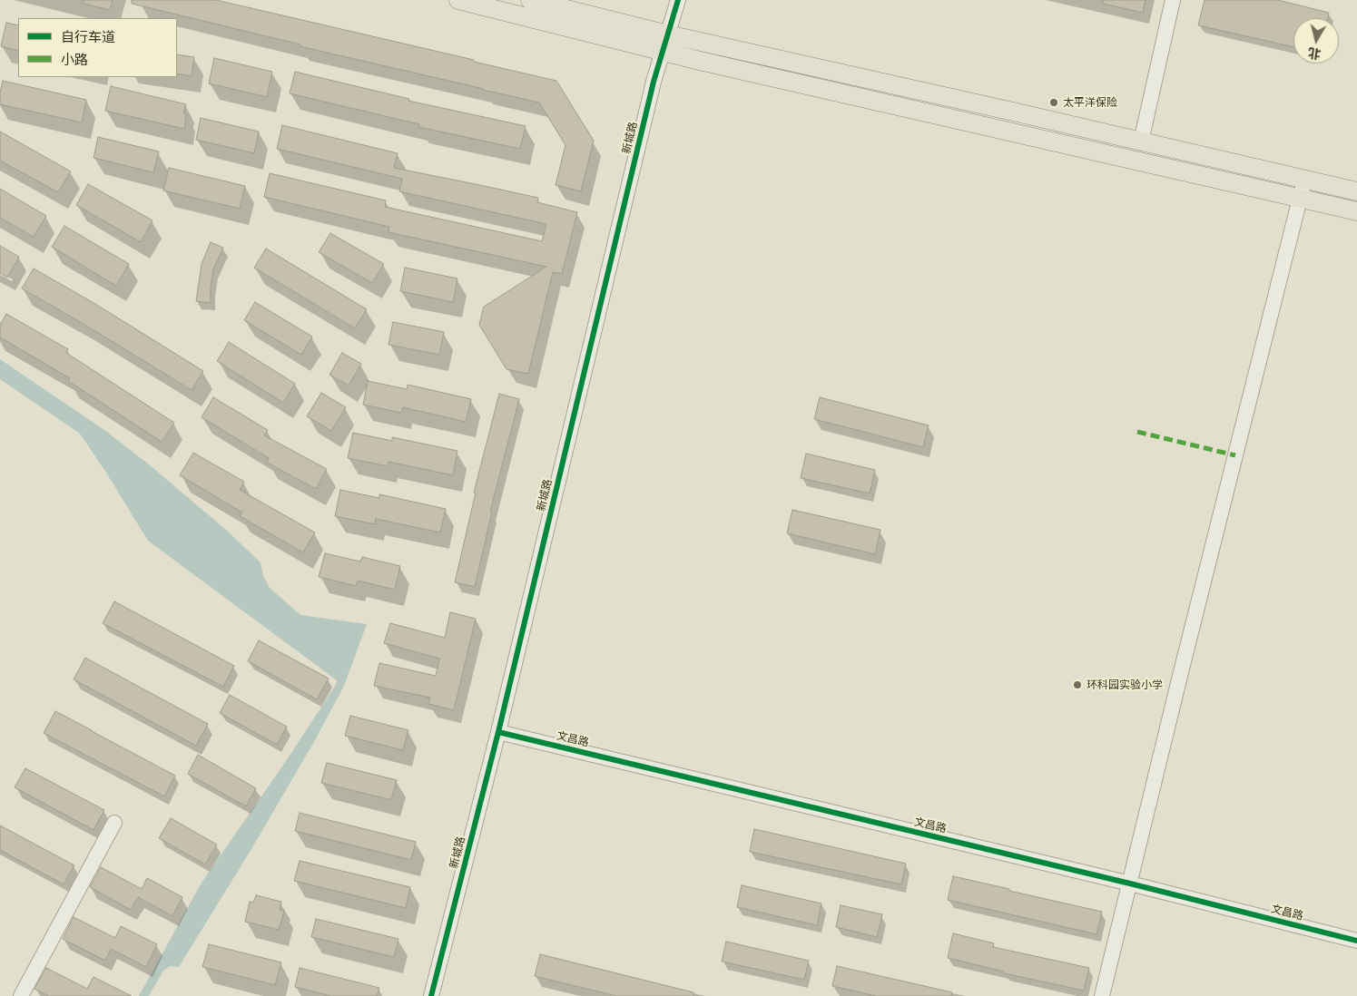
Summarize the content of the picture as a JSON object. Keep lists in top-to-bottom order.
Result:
{
  "streets": {
    "street": ["新城路", "文昌路"]
  },
  "crossings": [
    ["新城路", "文昌路"]
  ],
  "places": ["太平洋保险", "环科园实验小学"],
  "legend": ["自行车道", "小路"],
  "north": "bottom"
}
